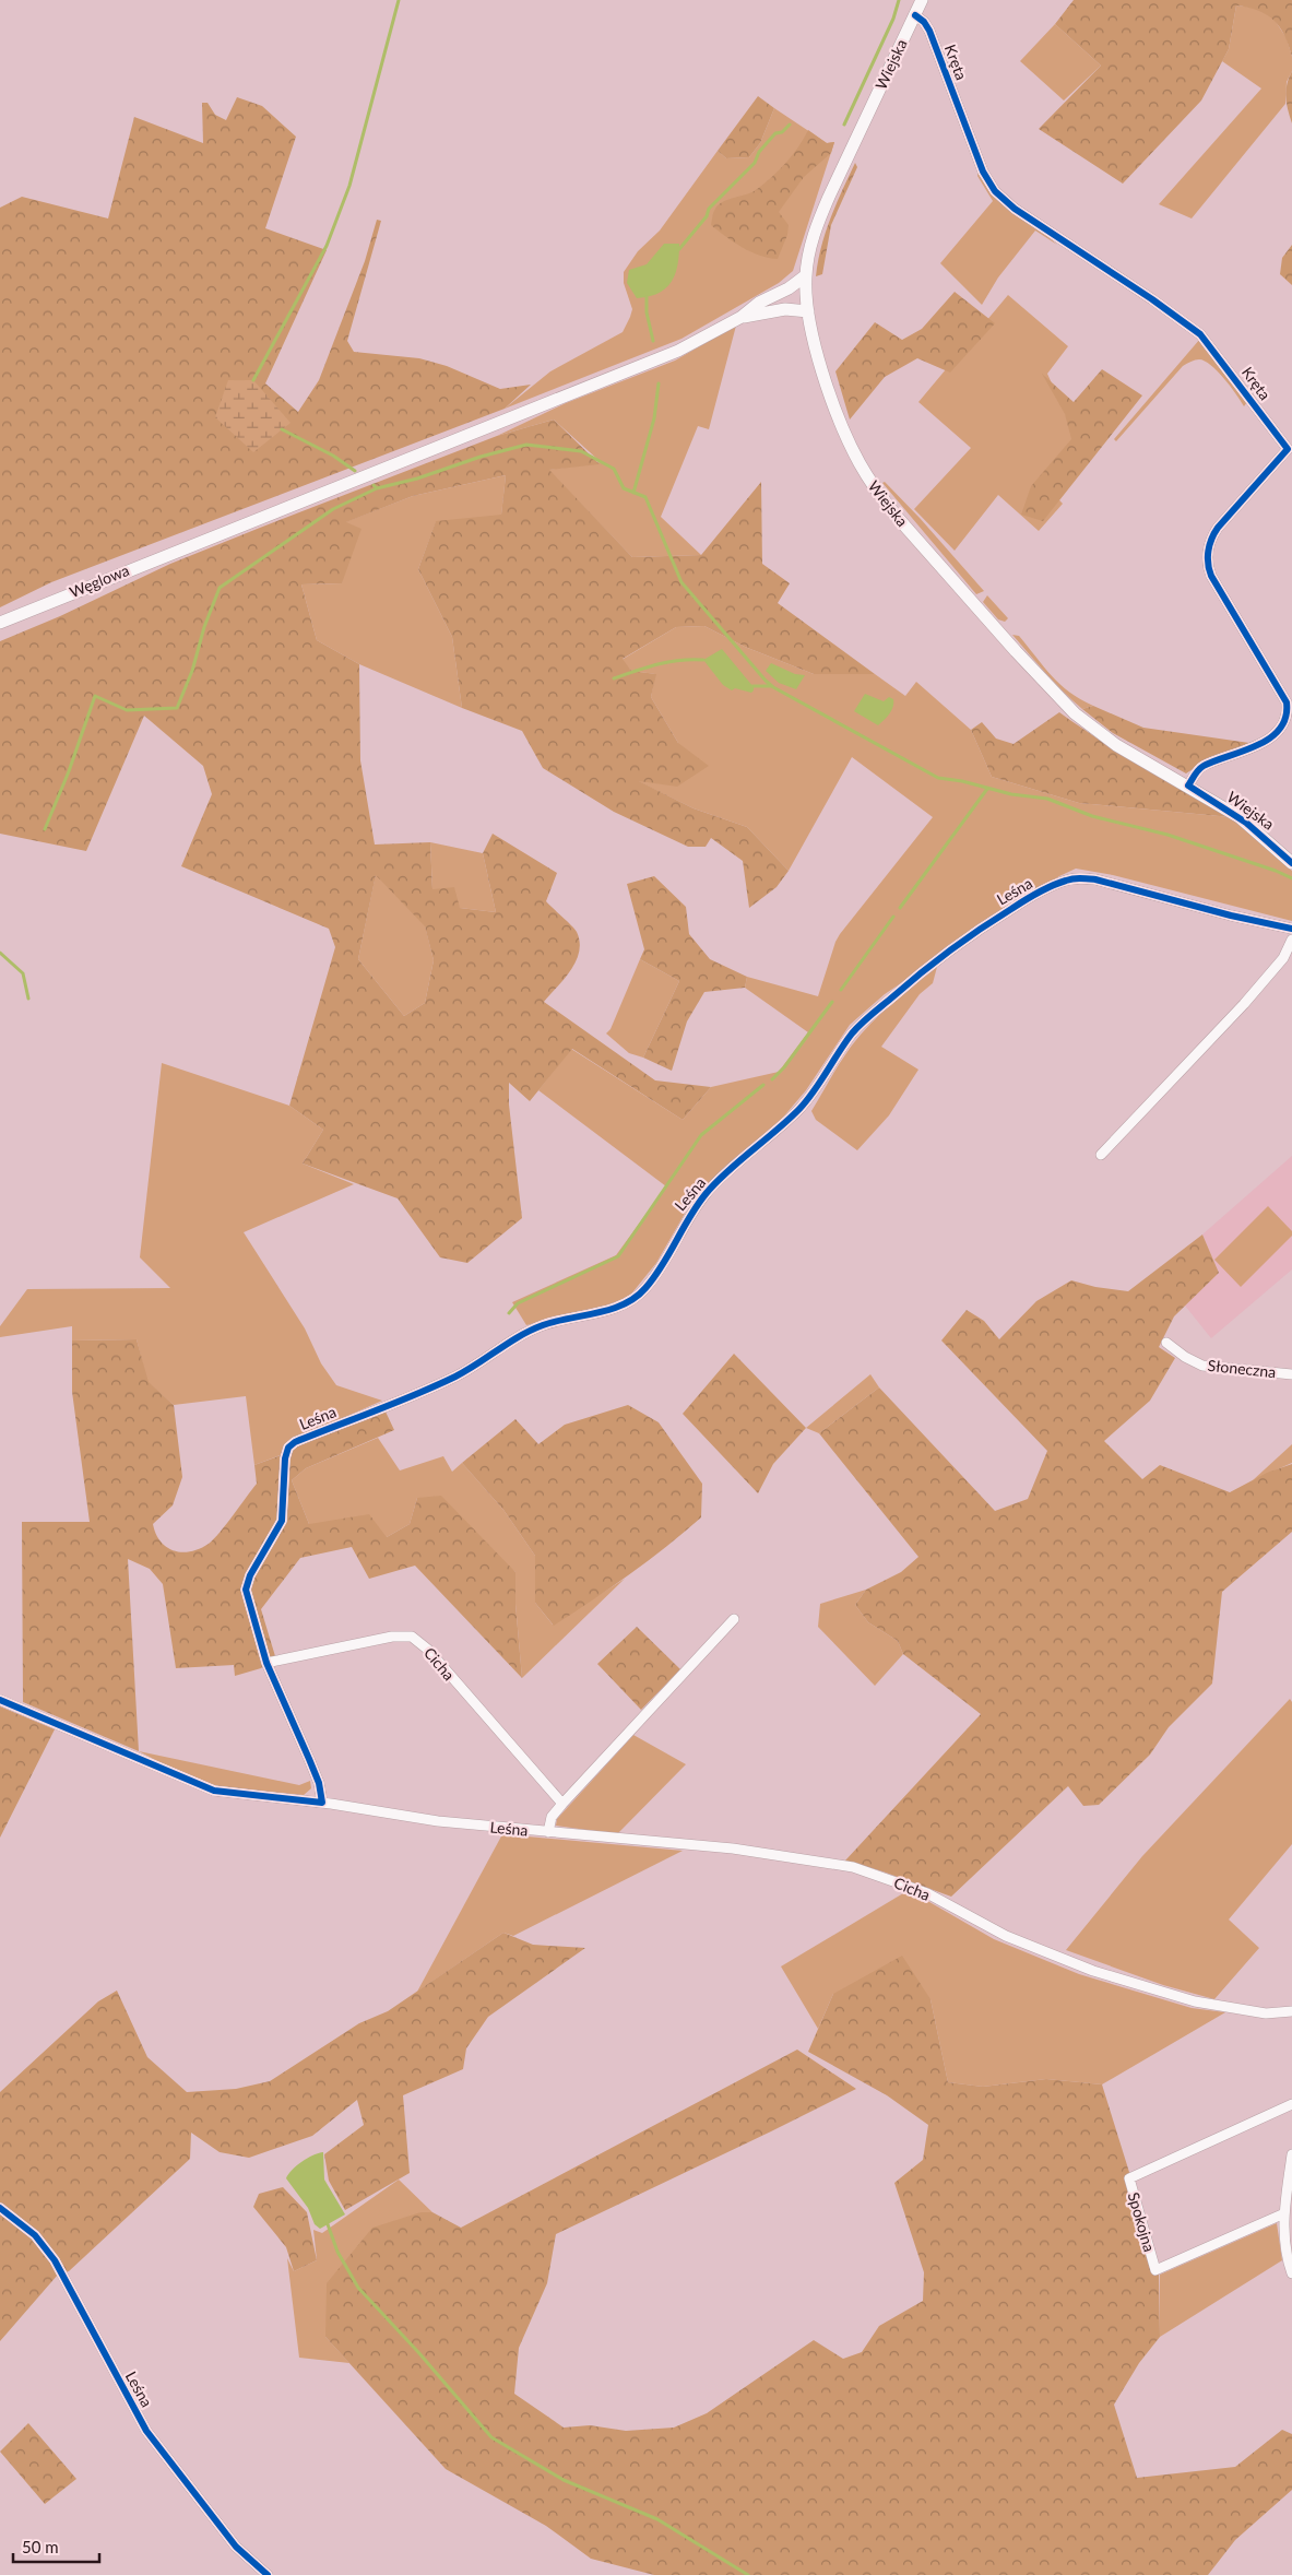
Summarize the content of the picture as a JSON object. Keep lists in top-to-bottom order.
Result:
{
  "streets": {
    "street": [
      "Kręta",
      "Wiejska",
      "Węglowa",
      "Leśna",
      "Słoneczna",
      "Cicha",
      "Spokojna"
    ]
  },
  "crossings": [
    ["Kręta", "Wiejska"],
    ["Leśna", "Cicha"]
  ],
  "scale_bar": "50 m"
}
